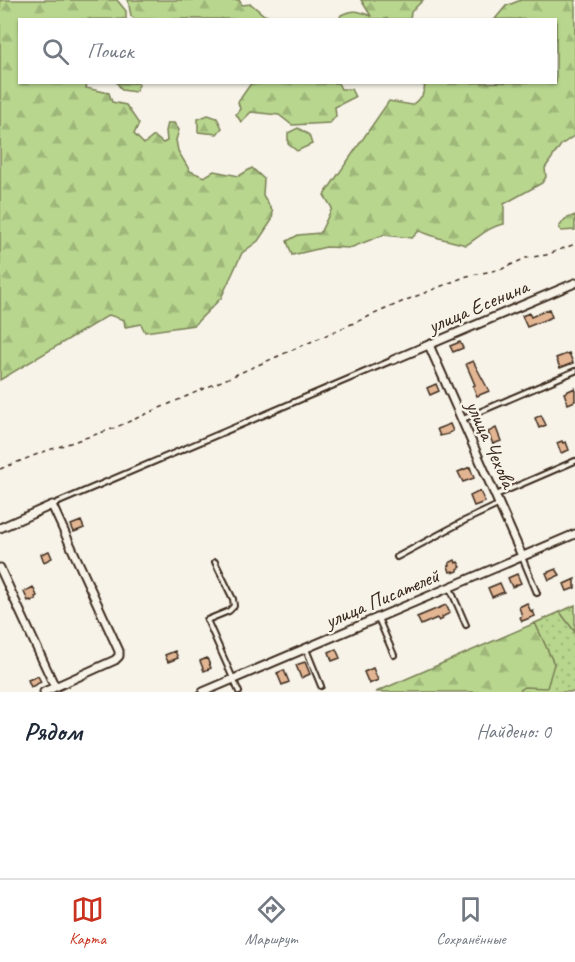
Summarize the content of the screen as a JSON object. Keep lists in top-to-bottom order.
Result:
{
  "streets": {
    "street": ["улица Есенина", "улица Чехова", "улица Писателей"]
  },
  "crossings": [
    ["улица Есенина", "улица Чехова"],
    ["улица Чехова", "улица Писателей"]
  ],
  "page": {
    "search": "Поиск",
    "heading": ["Рядом", "Найдено: 0"],
    "nav": ["Карта", "Маршрут", "Сохранённые"]
  }
}
